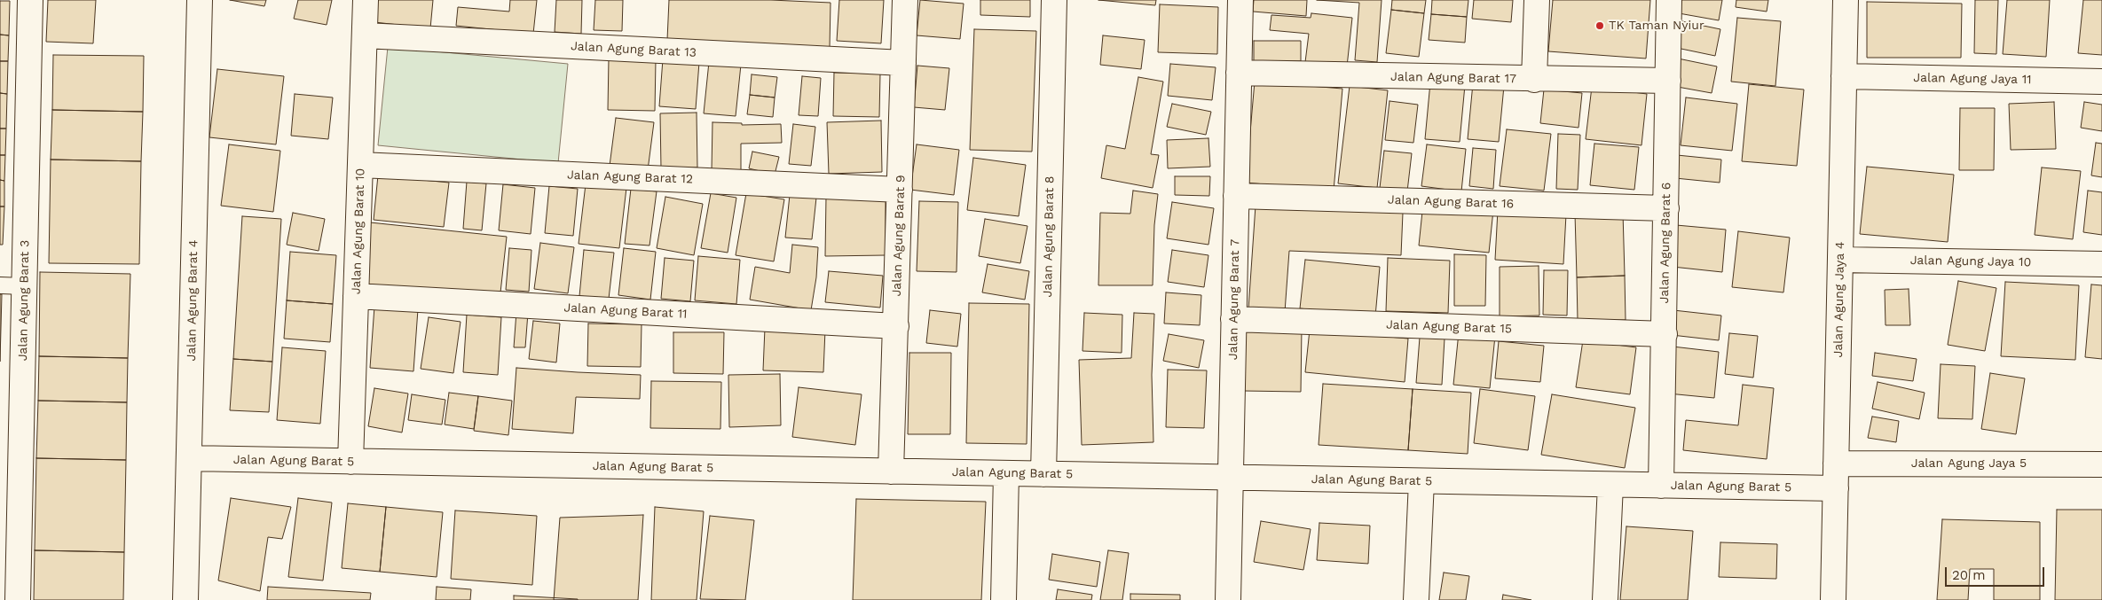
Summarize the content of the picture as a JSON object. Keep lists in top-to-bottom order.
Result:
{
  "streets": {
    "street": [
      "Jalan Agung Barat 13",
      "Jalan Agung Barat 17",
      "Jalan Agung Jaya 11",
      "Jalan Agung Barat 12",
      "Jalan Agung Barat 16",
      "Jalan Agung Barat 10",
      "Jalan Agung Barat 9",
      "Jalan Agung Barat 8",
      "Jalan Agung Barat 6",
      "Jalan Agung Jaya 10",
      "Jalan Agung Barat 7",
      "Jalan Agung Jaya 4",
      "Jalan Agung Barat 3",
      "Jalan Agung Barat 4",
      "Jalan Agung Barat 11",
      "Jalan Agung Barat 15",
      "Jalan Agung Barat 5",
      "Jalan Agung Jaya 5"
    ]
  },
  "crossings": [
    ["Jalan Agung Barat 13", "Jalan Agung Barat 10"],
    ["Jalan Agung Barat 13", "Jalan Agung Barat 9"],
    ["Jalan Agung Barat 17", "Jalan Agung Barat 6"],
    ["Jalan Agung Barat 17", "Jalan Agung Barat 7"],
    ["Jalan Agung Jaya 11", "Jalan Agung Jaya 4"],
    ["Jalan Agung Barat 12", "Jalan Agung Barat 10"],
    ["Jalan Agung Barat 12", "Jalan Agung Barat 9"],
    ["Jalan Agung Barat 16", "Jalan Agung Barat 6"],
    ["Jalan Agung Barat 16", "Jalan Agung Barat 7"],
    ["Jalan Agung Barat 10", "Jalan Agung Barat 11"],
    ["Jalan Agung Barat 10", "Jalan Agung Barat 5"],
    ["Jalan Agung Barat 9", "Jalan Agung Barat 11"],
    ["Jalan Agung Barat 9", "Jalan Agung Barat 5"],
    ["Jalan Agung Barat 8", "Jalan Agung Barat 5"],
    ["Jalan Agung Barat 6", "Jalan Agung Barat 15"],
    ["Jalan Agung Barat 6", "Jalan Agung Barat 5"],
    ["Jalan Agung Jaya 10", "Jalan Agung Jaya 4"],
    ["Jalan Agung Barat 7", "Jalan Agung Barat 15"],
    ["Jalan Agung Barat 7", "Jalan Agung Barat 5"],
    ["Jalan Agung Jaya 4", "Jalan Agung Barat 5"],
    ["Jalan Agung Jaya 4", "Jalan Agung Jaya 5"],
    ["Jalan Agung Barat 4", "Jalan Agung Barat 5"]
  ],
  "places": ["TK Taman Nyiur"],
  "scale_bar": "20 m"
}
